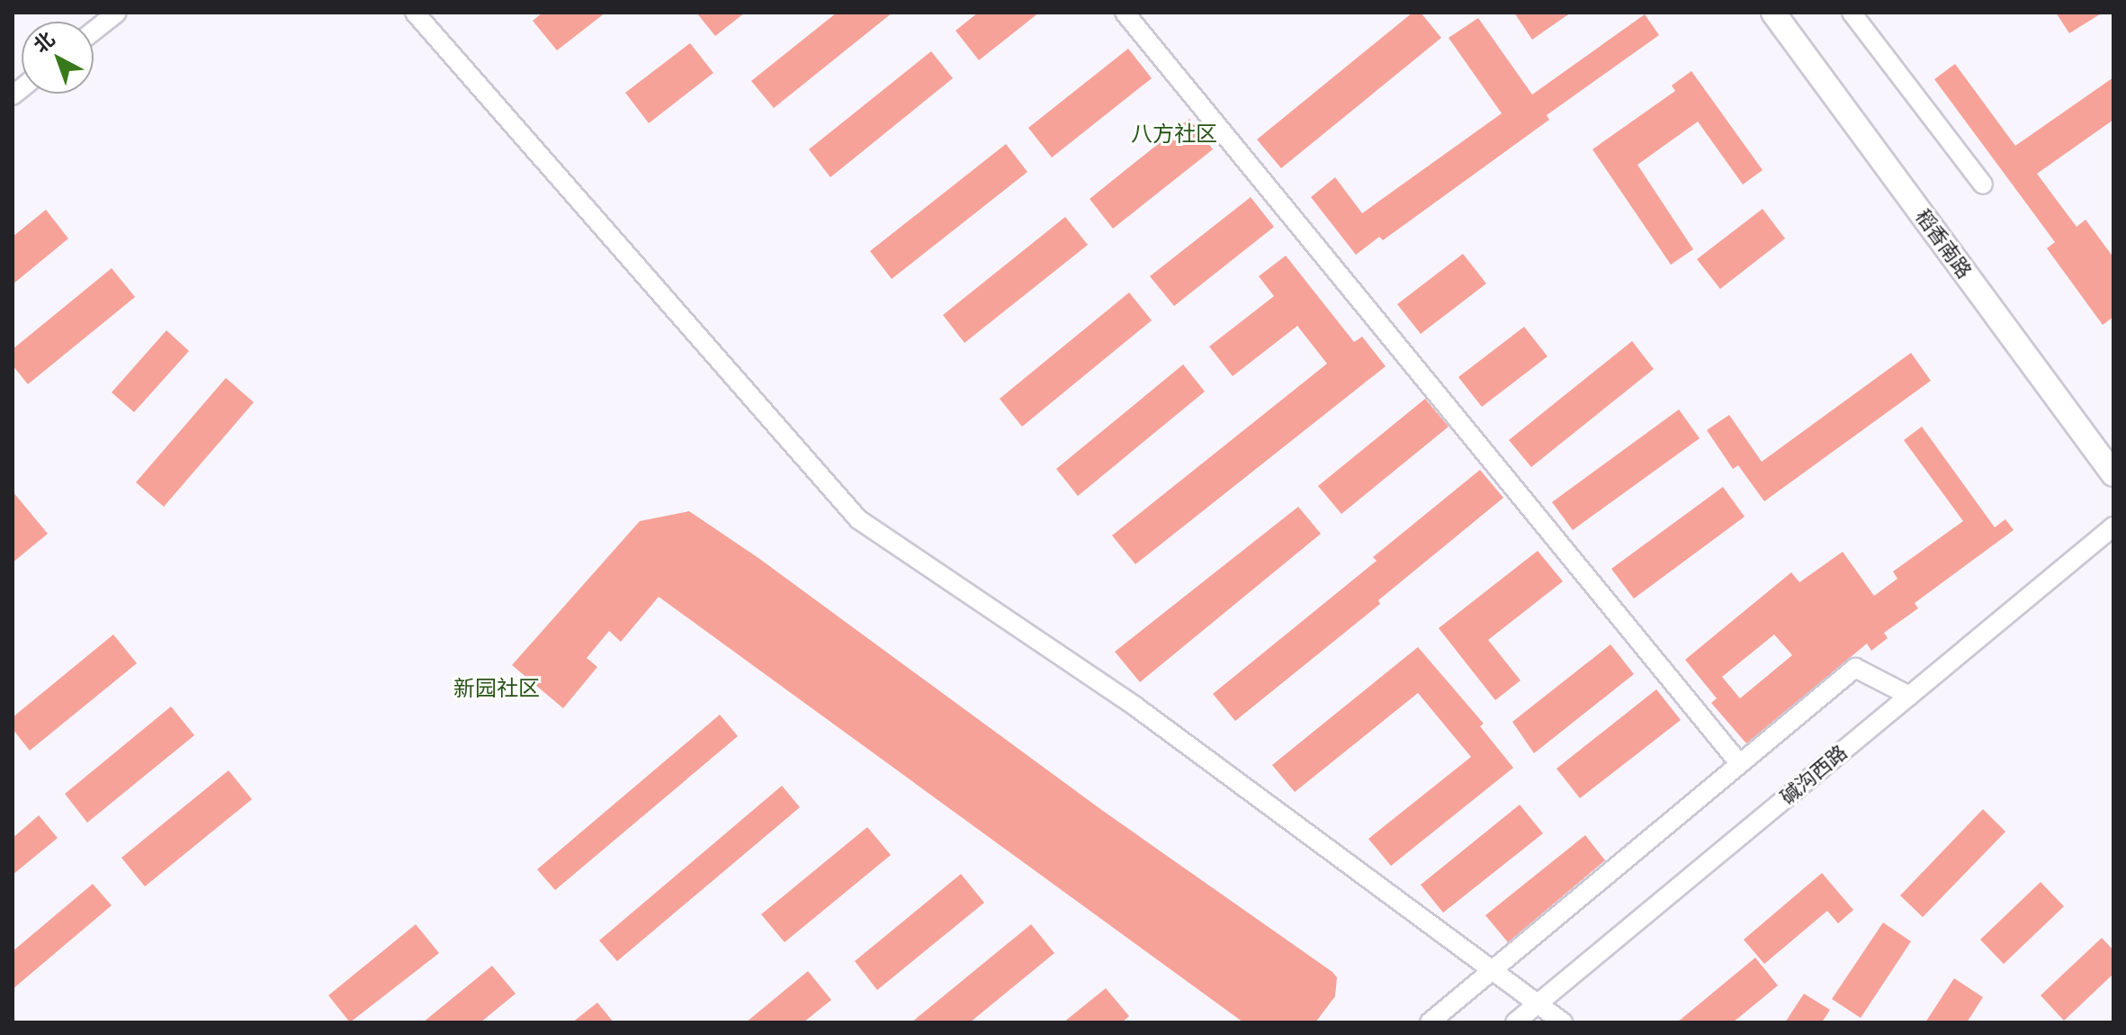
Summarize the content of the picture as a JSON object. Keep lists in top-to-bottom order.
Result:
{
  "streets": {
    "main road": ["稻香南路"],
    "street": ["碱沟西路"]
  },
  "districts": ["八方社区", "新园社区"],
  "north": "top left"
}
